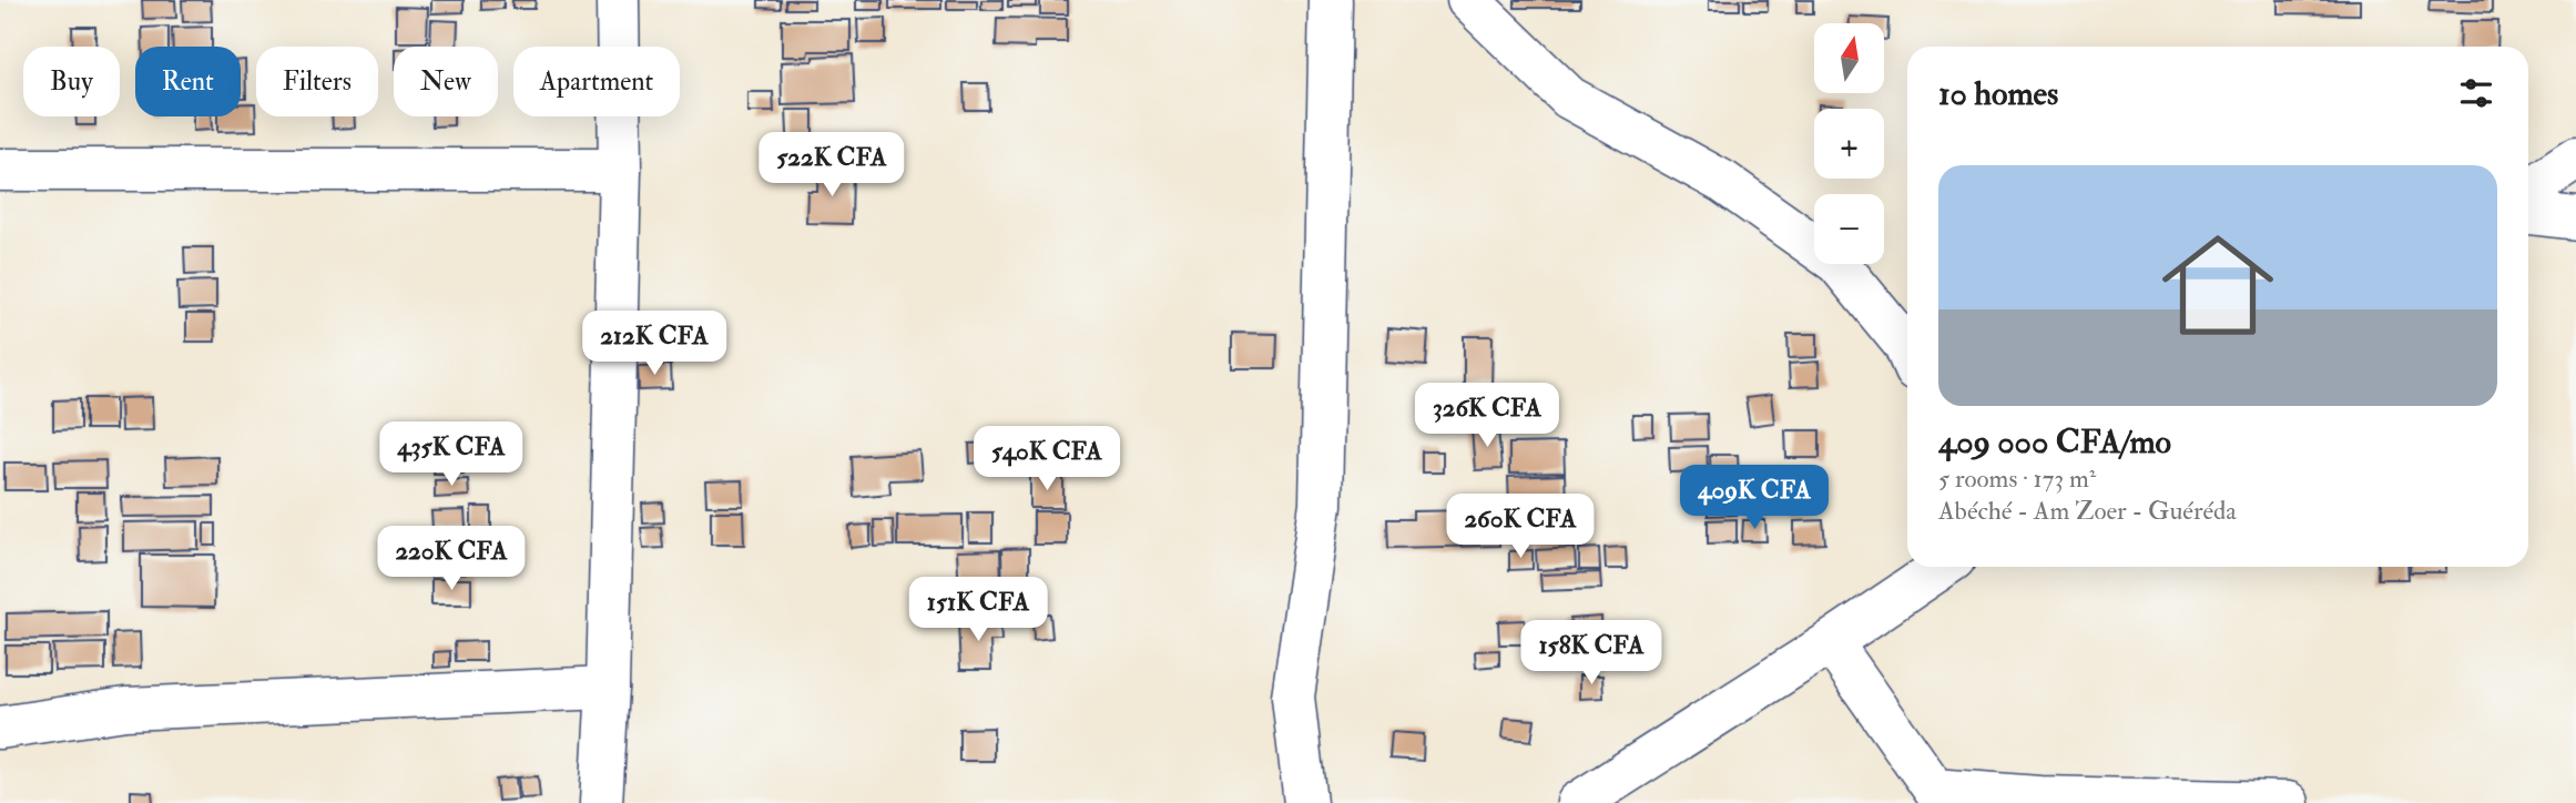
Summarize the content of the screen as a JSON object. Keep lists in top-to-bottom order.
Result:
{
  "north": "top",
  "page": {
    "map_buttons": ["+", "−"],
    "chip": [
      "Buy",
      "Rent",
      "Filters",
      "New",
      "Apartment"
    ],
    "heading": "10 homes",
    "price": [
      "522K CFA",
      "212K CFA",
      "326K CFA",
      "435K CFA",
      "540K CFA",
      "409K CFA",
      "260K CFA",
      "220K CFA",
      "151K CFA",
      "158K CFA"
    ],
    "list": [
      {
        "name": "409 000 CFA/mo",
        "note": "5 rooms · 173 m² · Abéché - Am Zoer - Guéréda"
      }
    ]
  }
}
